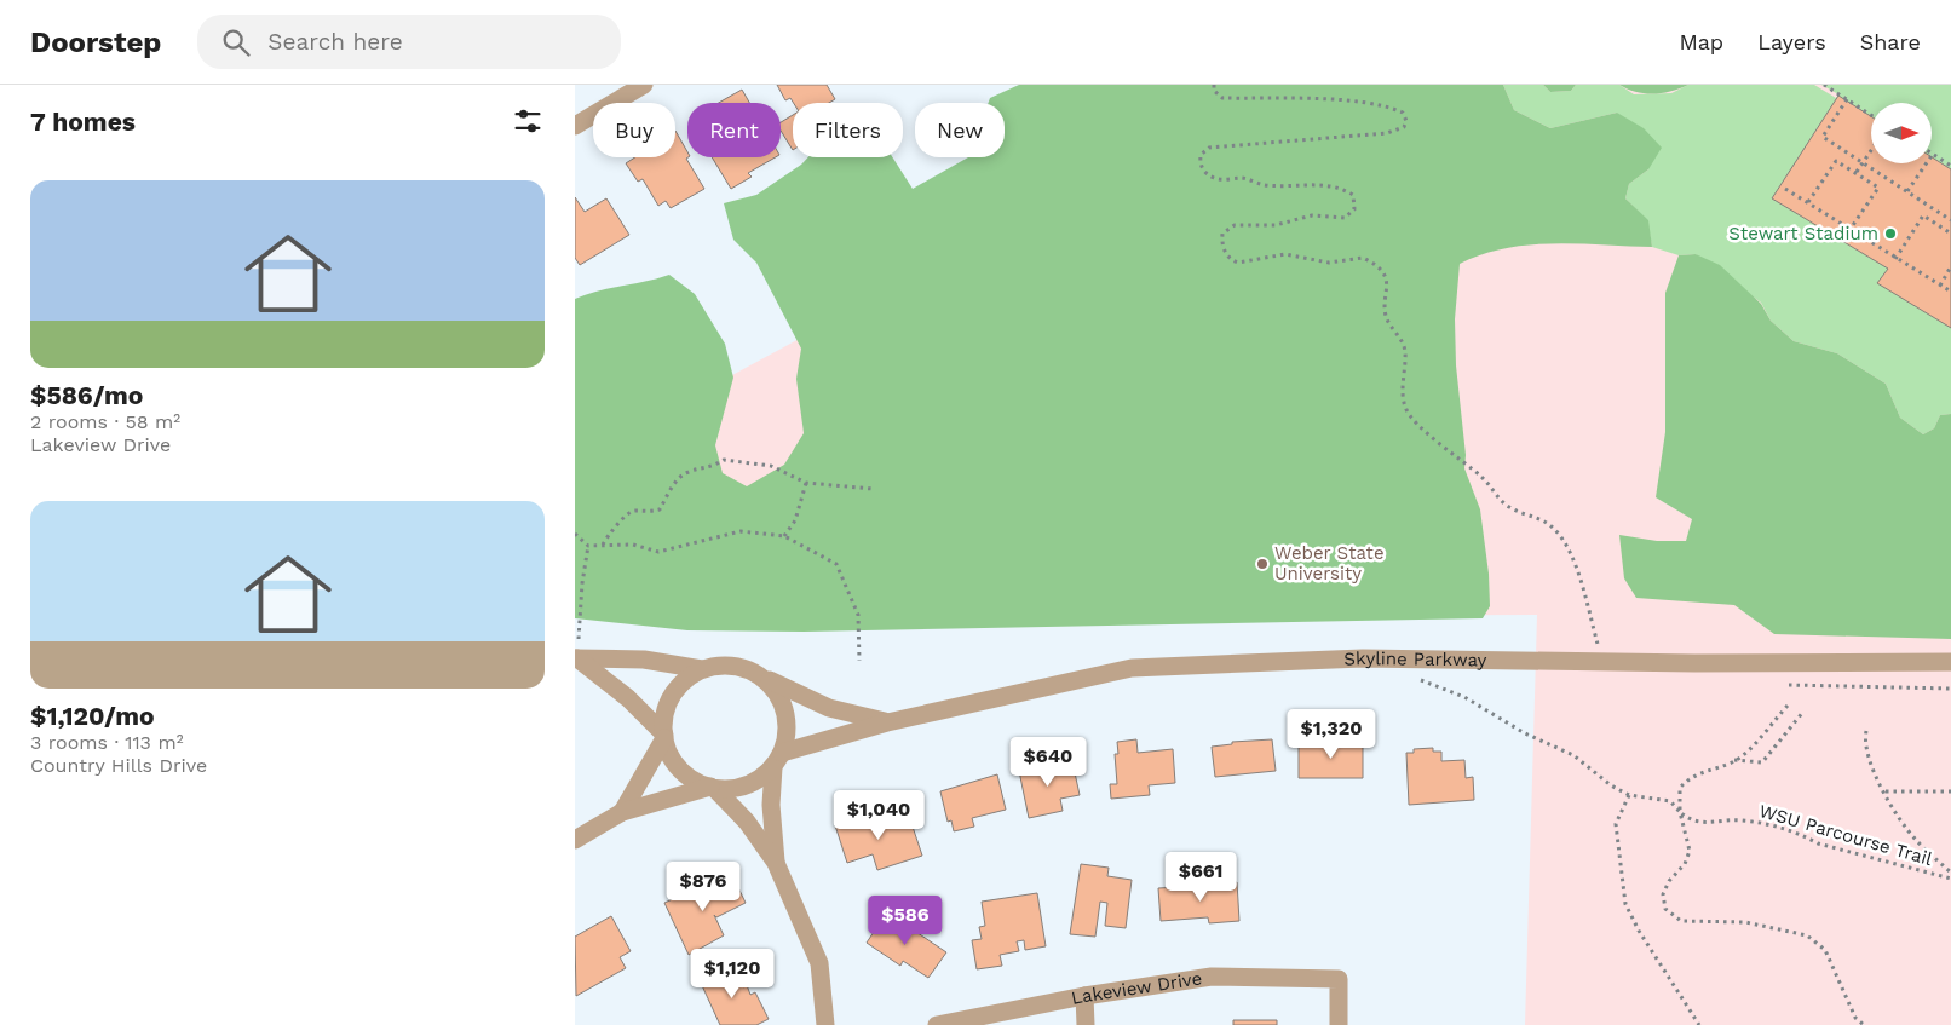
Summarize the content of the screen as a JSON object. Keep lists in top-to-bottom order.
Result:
{
  "streets": {
    "street": ["Skyline Parkway", "Lakeview Drive"],
    "path": ["WSU Parcourse Trail"]
  },
  "places": ["Stewart Stadium", "Weber State University"],
  "north": "right",
  "page": {
    "header": "Doorstep",
    "search": "Search here",
    "nav": ["Map", "Layers", "Share"],
    "heading": "7 homes",
    "chip": [
      "Buy",
      "Rent",
      "Filters",
      "New"
    ],
    "list": [
      {
        "name": "$586/mo",
        "note": "2 rooms · 58 m² · Lakeview Drive"
      },
      {
        "name": "$1,120/mo",
        "note": "3 rooms · 113 m² · Country Hills Drive"
      }
    ],
    "price": [
      "$1,320",
      "$640",
      "$1,040",
      "$661",
      "$876",
      "$586",
      "$1,120"
    ]
  }
}
